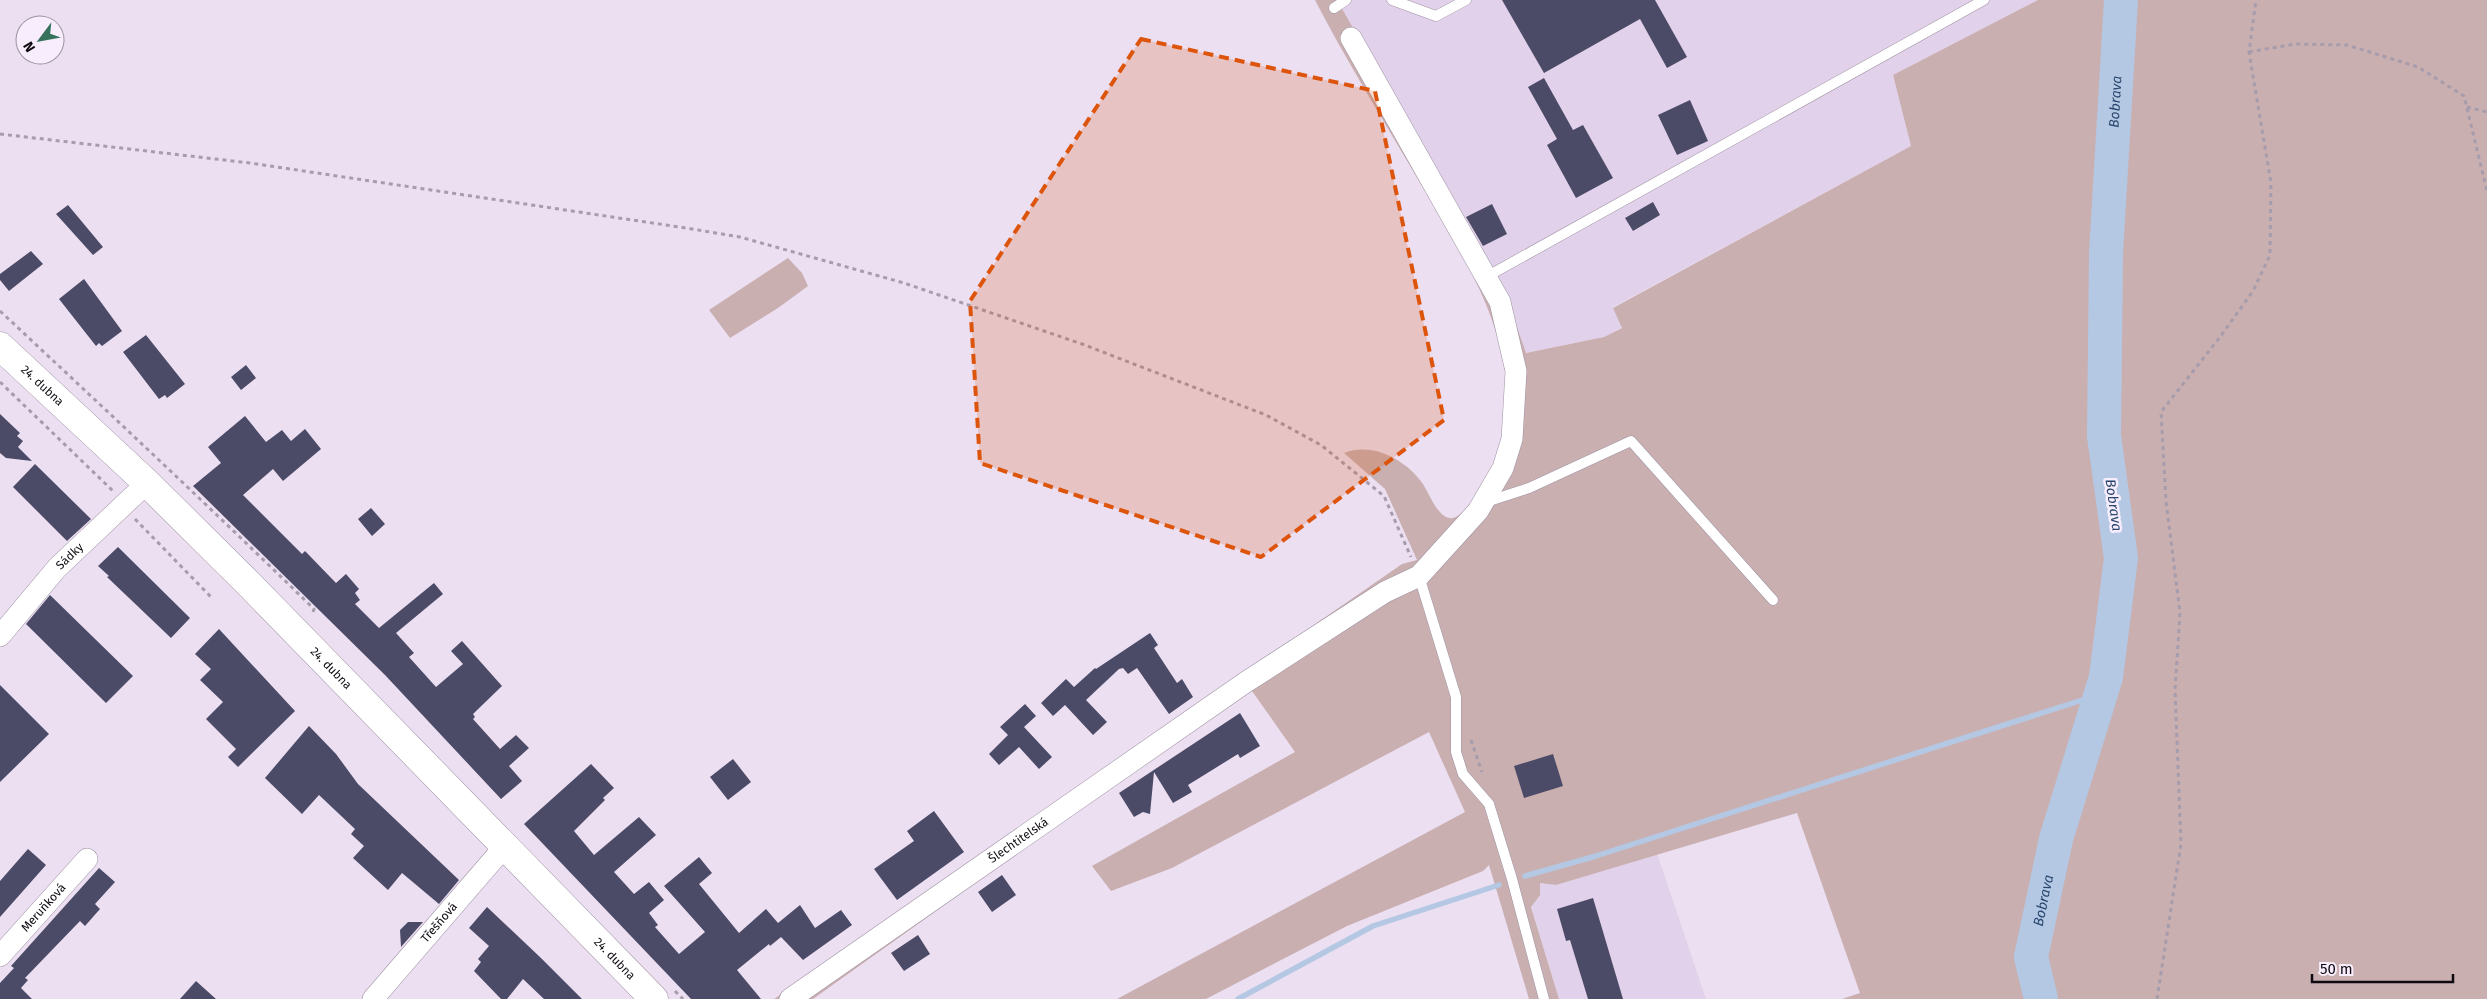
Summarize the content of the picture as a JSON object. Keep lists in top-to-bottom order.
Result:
{
  "streets": {
    "main road": ["24. dubna"],
    "street": [
      "Sádky",
      "Šlechtitelská",
      "Meruňková",
      "Třešňová"
    ]
  },
  "crossings": [
    ["24. dubna", "Sádky"],
    ["24. dubna", "Třešňová"]
  ],
  "water": ["Bobrava"],
  "scale_bar": "50 m",
  "north": "bottom left"
}
